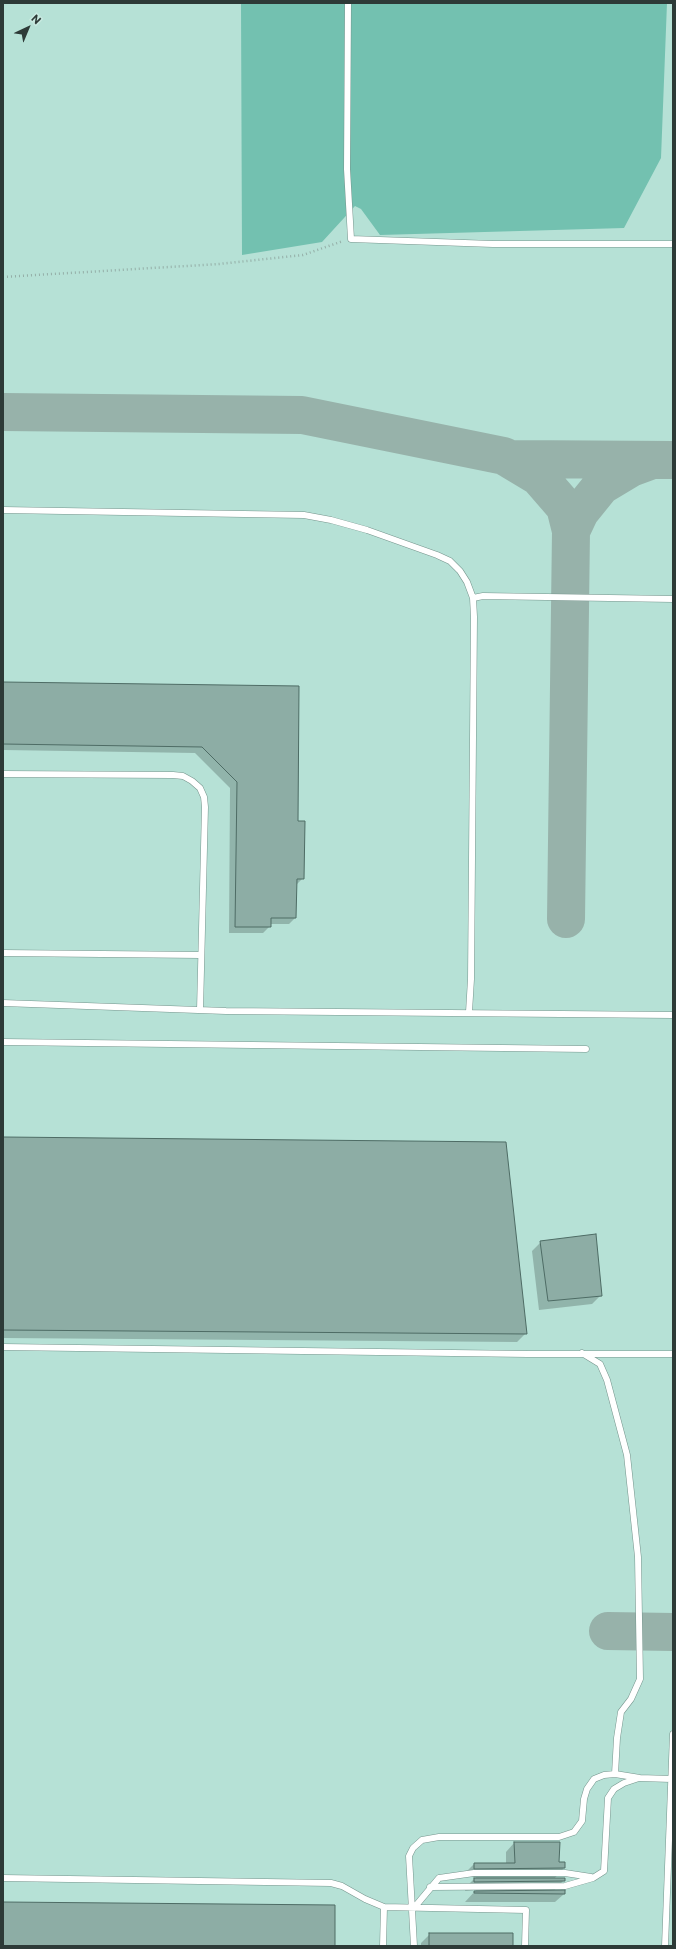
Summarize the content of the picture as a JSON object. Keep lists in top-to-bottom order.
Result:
{
  "north": "top right"
}
